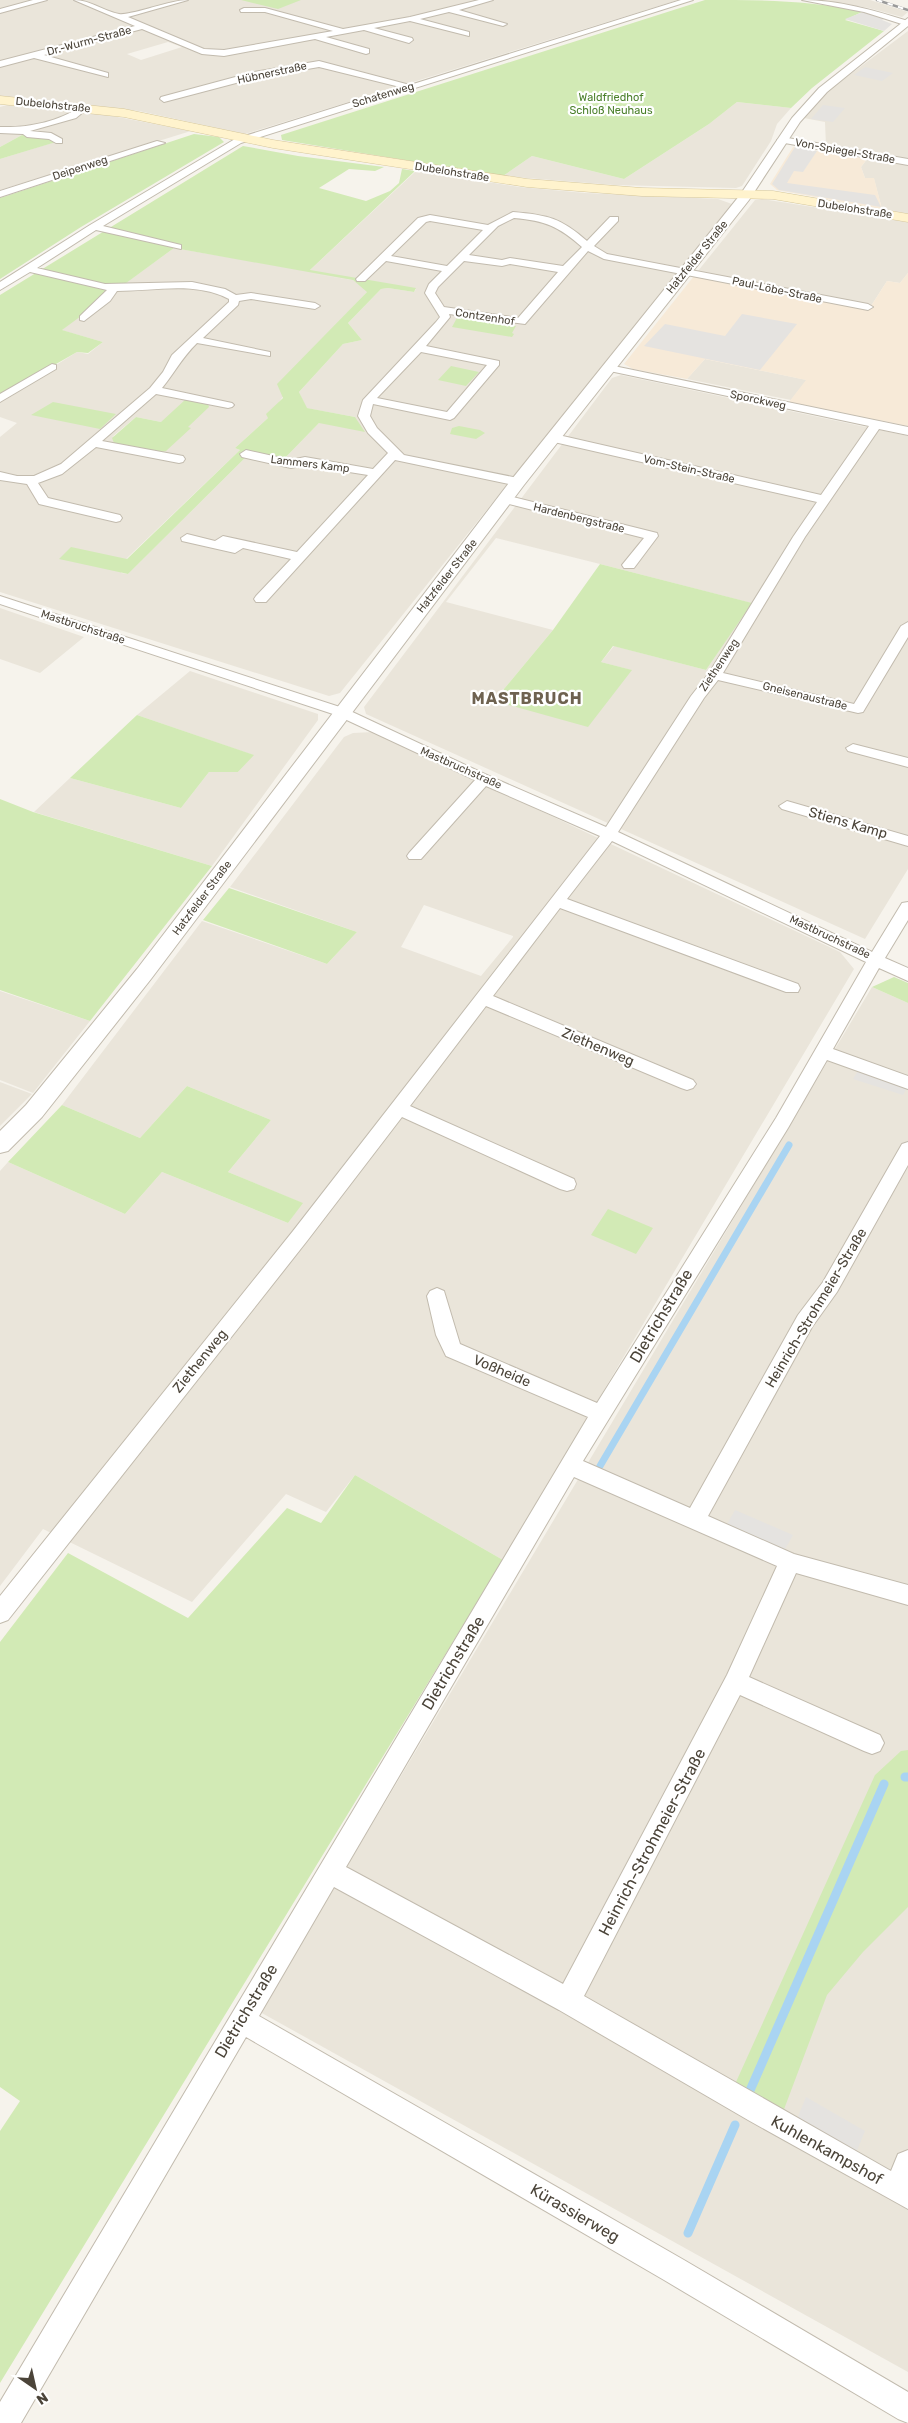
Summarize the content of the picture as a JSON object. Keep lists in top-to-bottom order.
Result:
{
  "streets": {
    "main road": ["Dubelohstraße"],
    "street": [
      "Dr.-Wurm-Straße",
      "Hübnerstraße",
      "Schatenweg",
      "Von-Spiegel-Straße",
      "Deipenweg",
      "Hatzfelder Straße",
      "Paul-Löbe-Straße",
      "Contzenhof",
      "Sporckweg",
      "Lammers Kamp",
      "Vom-Stein-Straße",
      "Hardenbergstraße",
      "Mastbruchstraße",
      "Ziethenweg",
      "Gneisenaustraße",
      "Stiens Kamp",
      "Heinrich-Strohmeier-Straße",
      "Dietrichstraße",
      "Voßheide",
      "Kuhlenkampshof",
      "Kürassierweg"
    ]
  },
  "crossings": [
    ["Hübnerstraße", "Schatenweg"],
    ["Schatenweg", "Dubelohstraße"],
    ["Dubelohstraße", "Hatzfelder Straße"],
    ["Von-Spiegel-Straße", "Hatzfelder Straße"],
    ["Hatzfelder Straße", "Paul-Löbe-Straße"],
    ["Hatzfelder Straße", "Sporckweg"],
    ["Hatzfelder Straße", "Vom-Stein-Straße"],
    ["Hatzfelder Straße", "Hardenbergstraße"],
    ["Hatzfelder Straße", "Mastbruchstraße"],
    ["Paul-Löbe-Straße", "Contzenhof"],
    ["Sporckweg", "Ziethenweg"],
    ["Vom-Stein-Straße", "Ziethenweg"],
    ["Mastbruchstraße", "Ziethenweg"],
    ["Mastbruchstraße", "Dietrichstraße"],
    ["Ziethenweg", "Gneisenaustraße"],
    ["Heinrich-Strohmeier-Straße", "Kuhlenkampshof"],
    ["Dietrichstraße", "Voßheide"],
    ["Dietrichstraße", "Kürassierweg"]
  ],
  "districts": ["MASTBRUCH"],
  "parks": ["Waldfriedhof Schloß Neuhaus"],
  "north": "bottom right"
}
